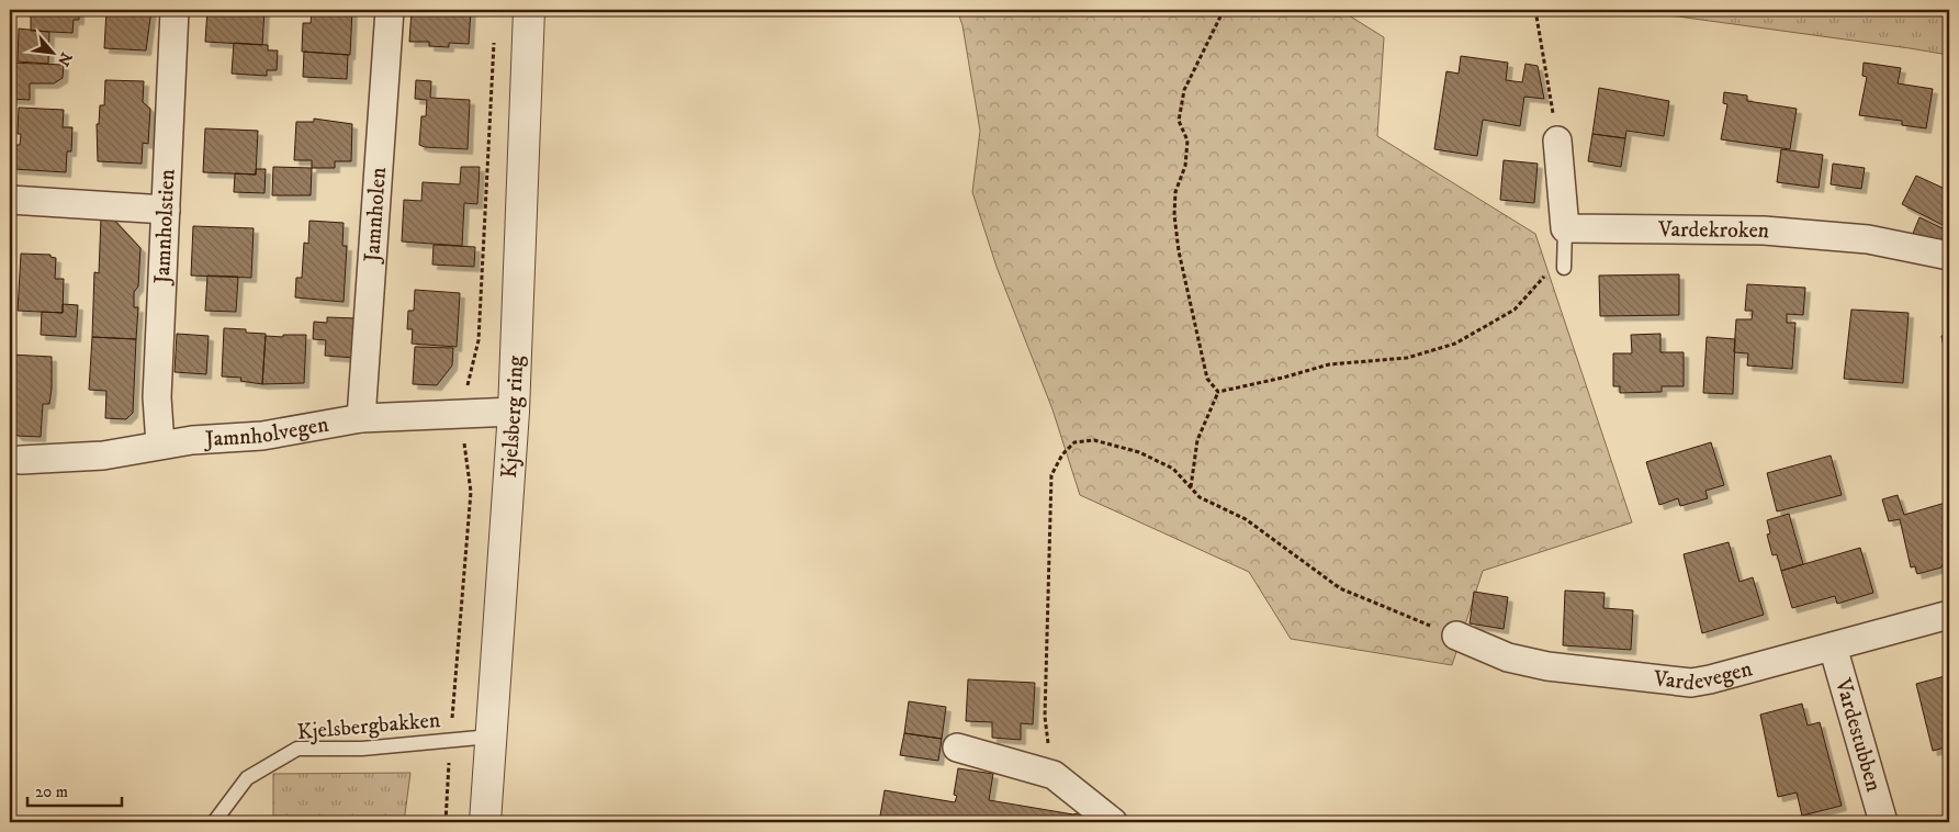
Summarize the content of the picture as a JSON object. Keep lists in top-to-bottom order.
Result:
{
  "streets": {
    "street": [
      "Jamnholen",
      "Jamnholstien",
      "Vardekroken",
      "Kjelsberg ring",
      "Jamnholvegen",
      "Vardevegen",
      "Vardestubben"
    ],
    "lane": ["Kjelsbergbakken"]
  },
  "crossings": [
    ["Jamnholen", "Jamnholvegen"],
    ["Jamnholstien", "Jamnholvegen"],
    ["Kjelsberg ring", "Jamnholvegen"],
    ["Kjelsberg ring", "Kjelsbergbakken"],
    ["Vardevegen", "Vardestubben"]
  ],
  "scale_bar": "20 m",
  "north": "bottom right"
}
